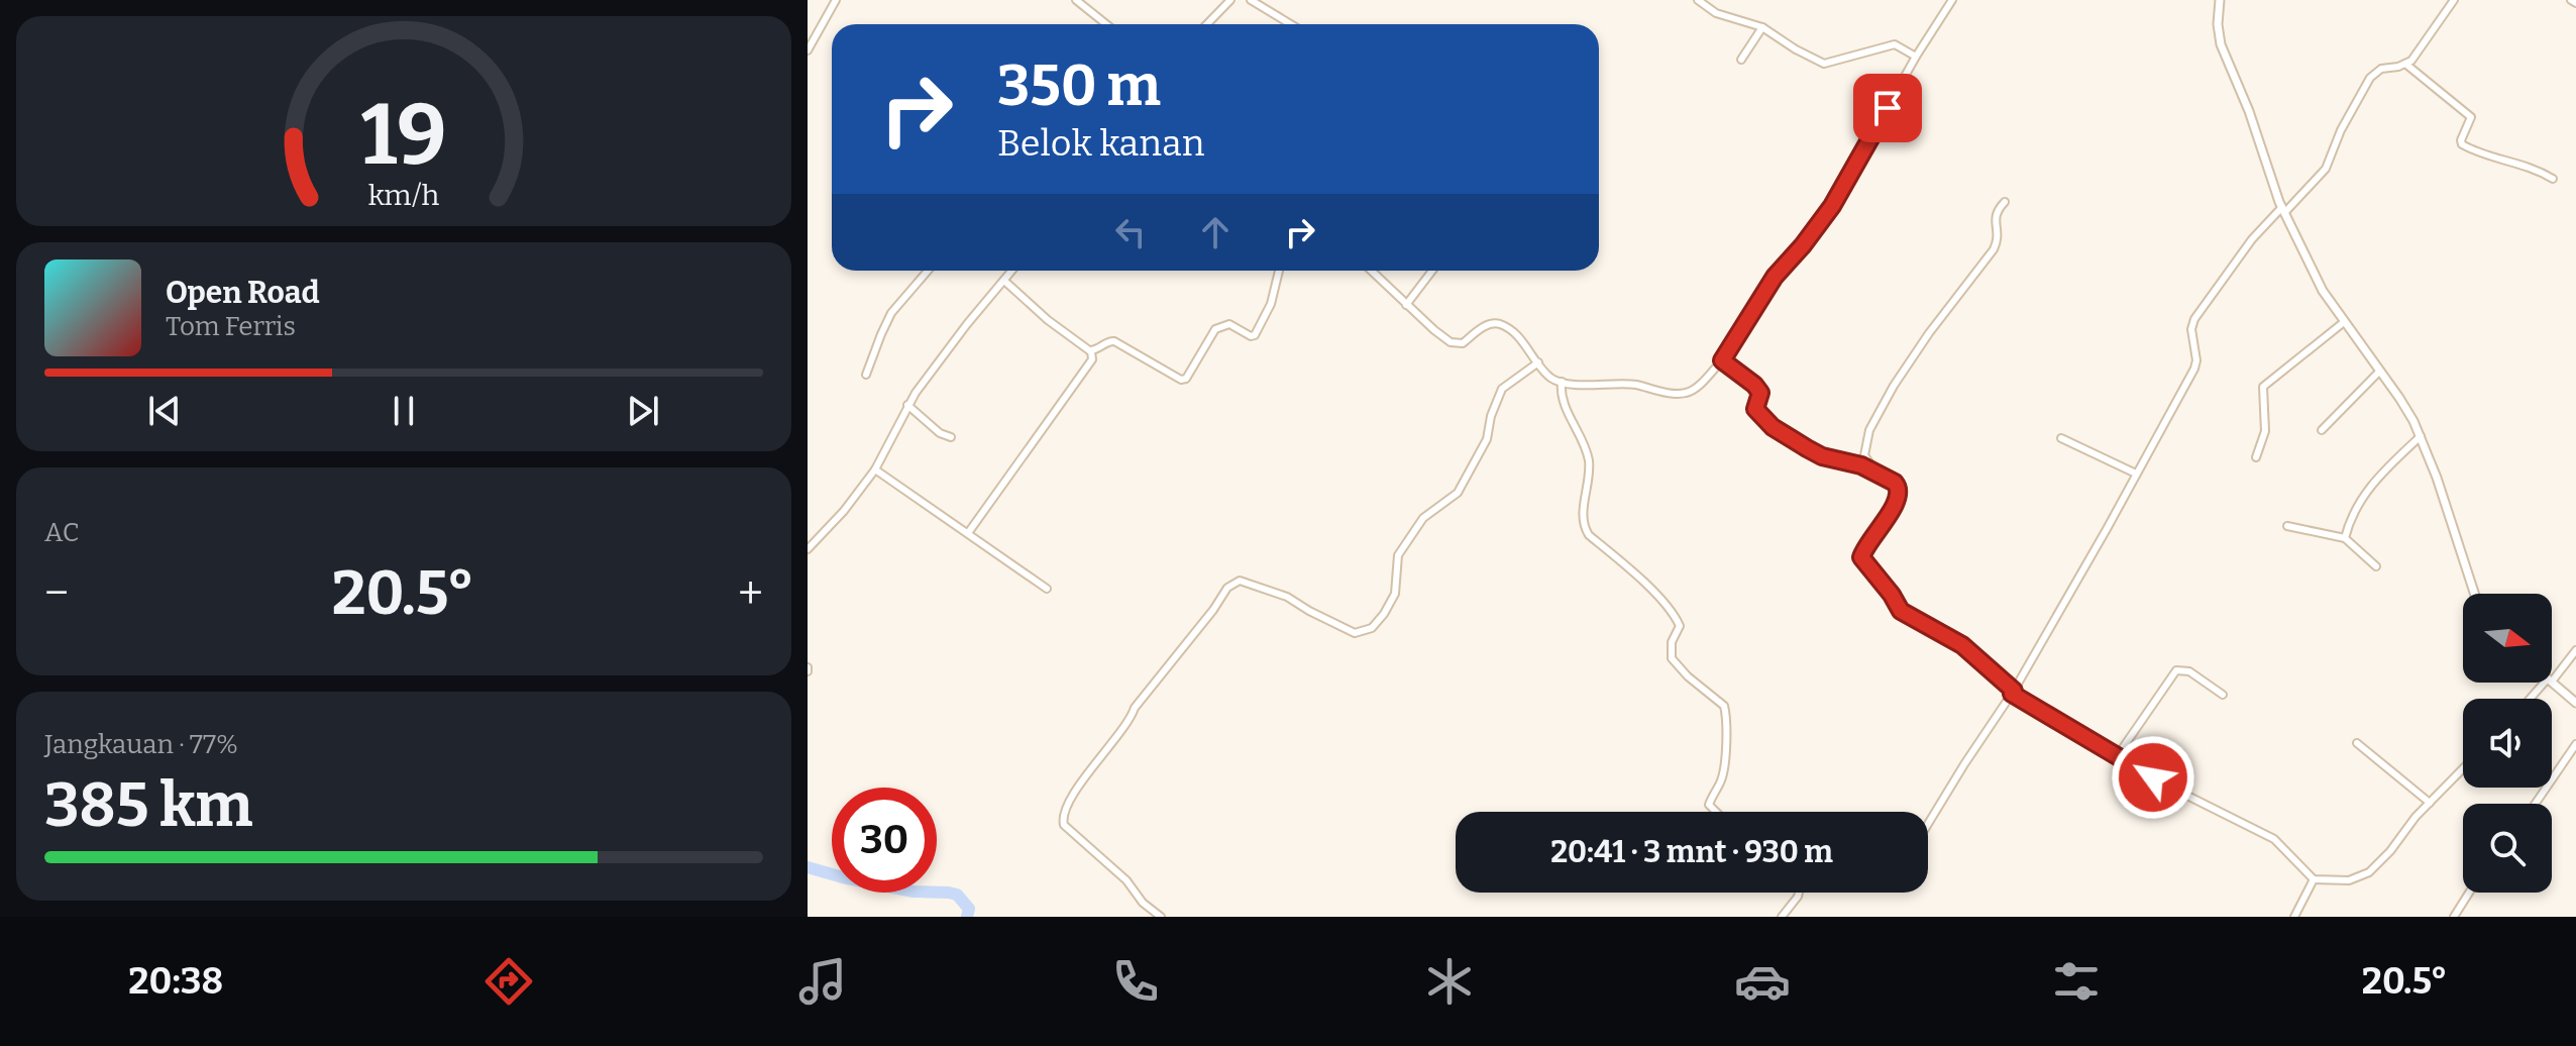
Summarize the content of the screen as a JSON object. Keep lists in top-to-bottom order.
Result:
{
  "north": "right",
  "page": {
    "turn": ["350 m", "Belok kanan"],
    "song": ["Open Road", "Tom Ferris"],
    "tile": [
      "AC",
      ["Jangkauan · 77%", "385 km"]
    ],
    "heat": ["−", "20.5°", "+"],
    "limit": "30",
    "trip": "20:41 · 3 mnt · 930 m",
    "tabs": ["20:38", "20.5°"],
    "gauge": ["19", "km/h"]
  }
}
